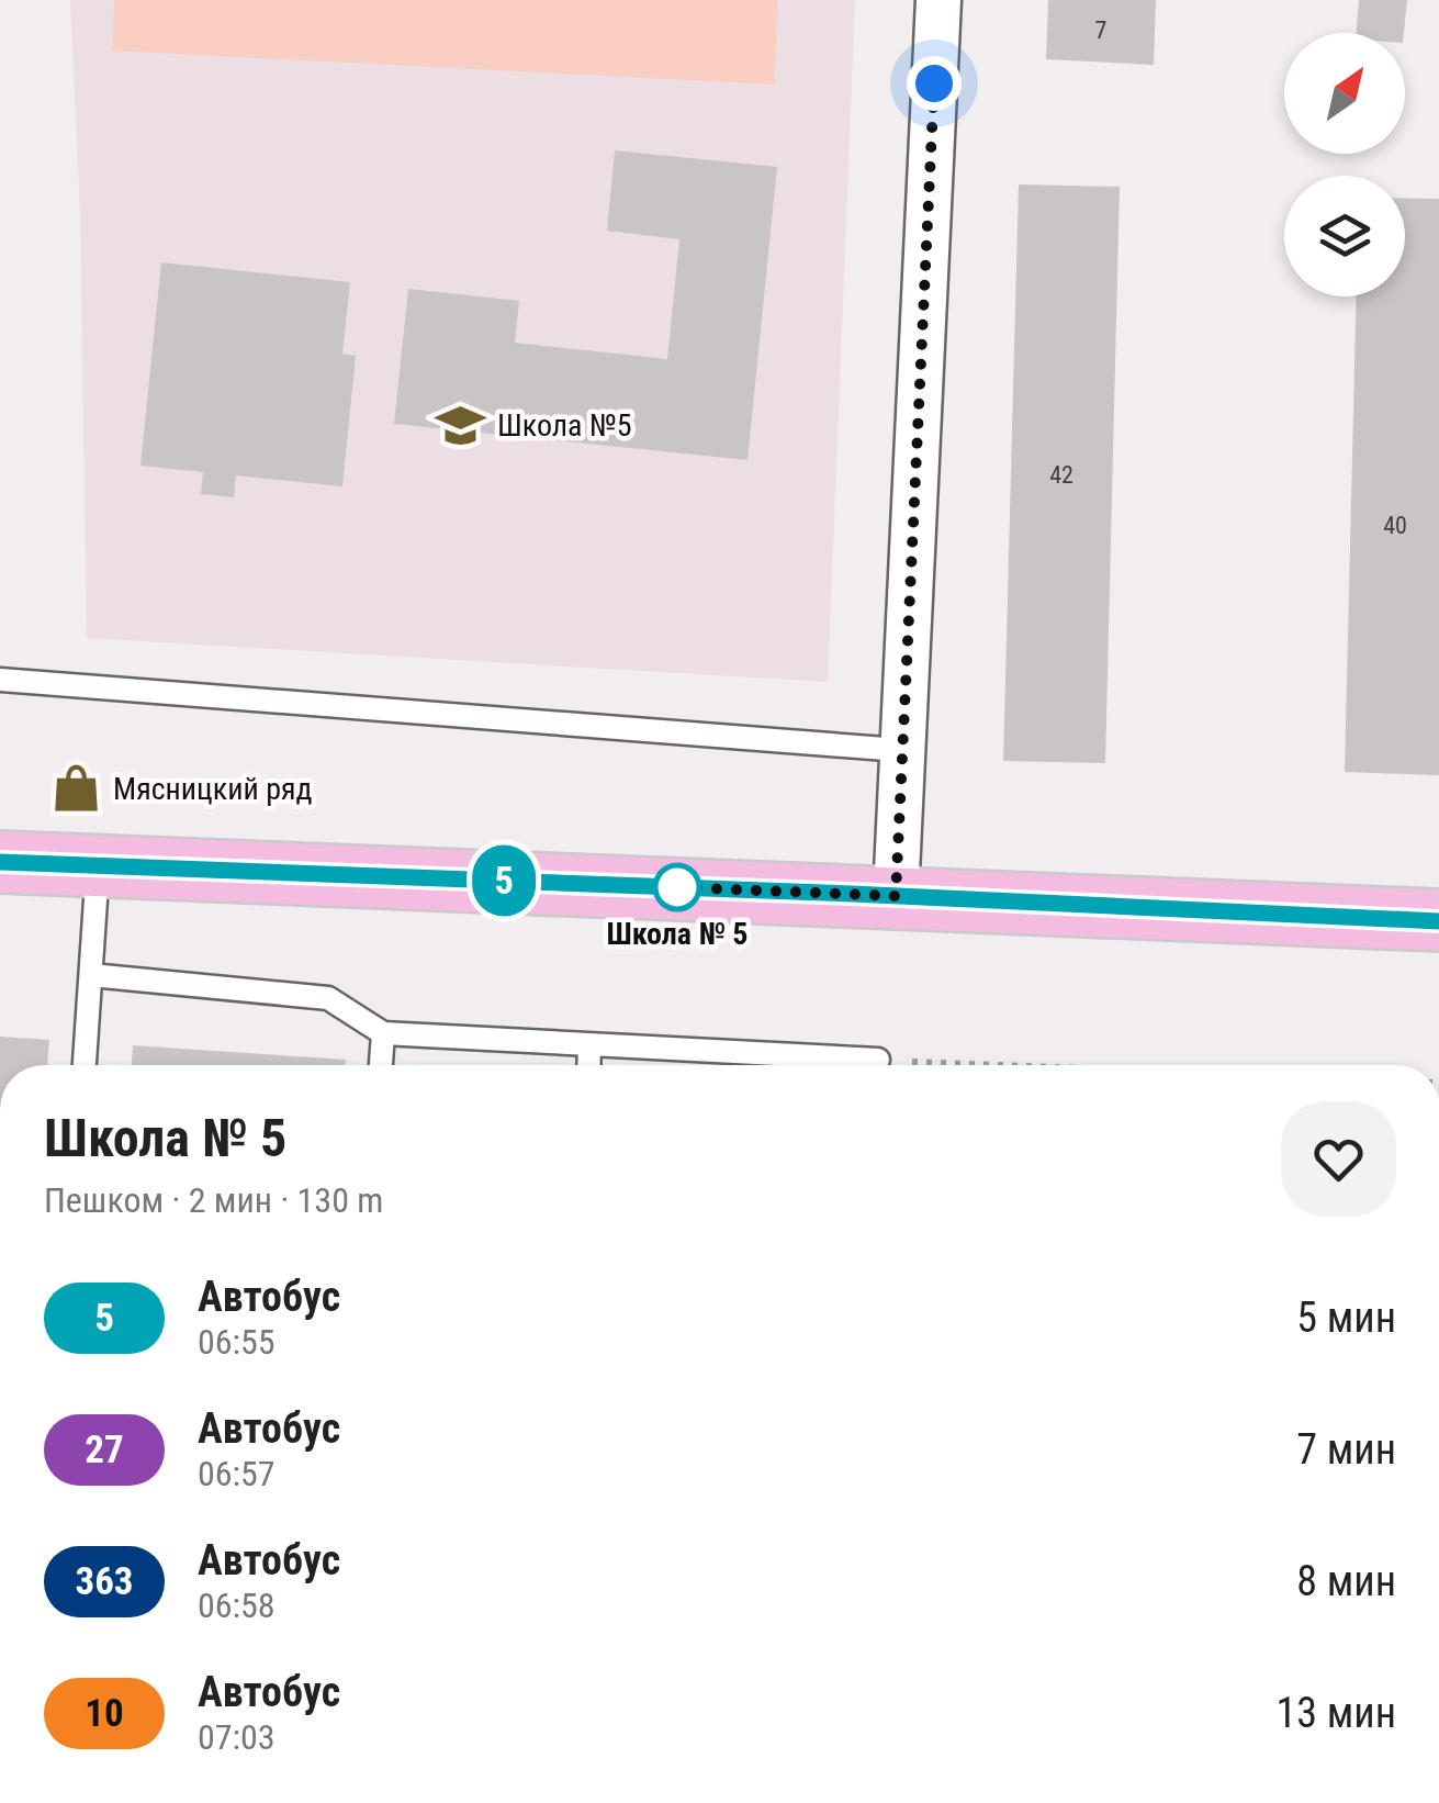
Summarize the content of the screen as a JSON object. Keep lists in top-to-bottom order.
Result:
{
  "places": {
    "school or university": ["Школа №5"],
    "shop": ["Мясницкий ряд"],
    "other": ["Школа № 5"]
  },
  "lines": ["bus line 5"],
  "house_numbers": ["7", "42", "40"],
  "north": "top right",
  "page": {
    "on_map": "5",
    "heading": ["Школа № 5", "Пешком · 2 мин · 130 m"],
    "list": [
      {
        "mark": "5",
        "name": "Автобус",
        "note": "06:55",
        "value": "5 мин"
      },
      {
        "mark": "27",
        "name": "Автобус",
        "note": "06:57",
        "value": "7 мин"
      },
      {
        "mark": "363",
        "name": "Автобус",
        "note": "06:58",
        "value": "8 мин"
      },
      {
        "mark": "10",
        "name": "Автобус",
        "note": "07:03",
        "value": "13 мин"
      }
    ]
  }
}
